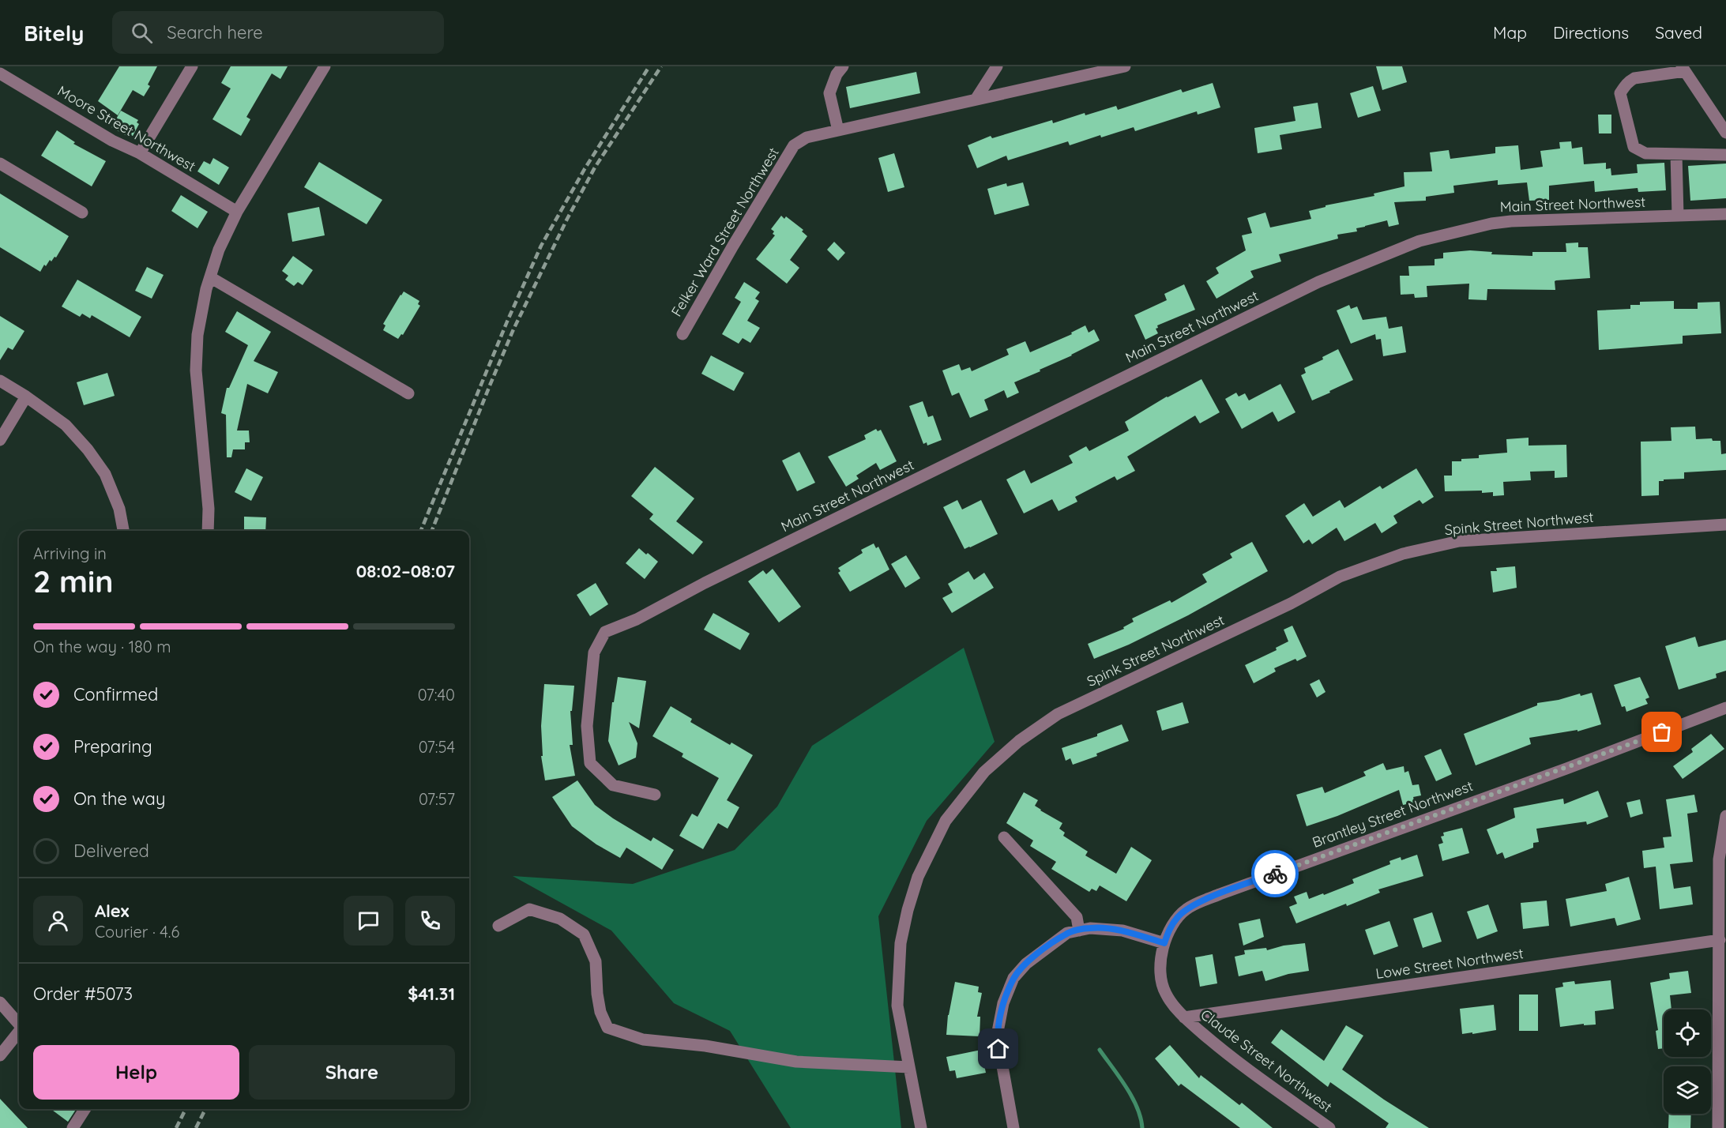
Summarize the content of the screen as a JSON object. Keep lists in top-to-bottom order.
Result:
{
  "streets": {
    "street": [
      "Moore Street Northwest",
      "Main Street Northwest",
      "Felker Ward Street Northwest",
      "Spink Street Northwest",
      "Brantley Street Northwest",
      "Lowe Street Northwest",
      "Claude Street Northwest"
    ]
  },
  "crossings": [
    ["Brantley Street Northwest", "Lowe Street Northwest"],
    ["Brantley Street Northwest", "Claude Street Northwest"],
    ["Lowe Street Northwest", "Claude Street Northwest"]
  ],
  "page": {
    "header": "Bitely",
    "search": "Search here",
    "nav": ["Map", "Directions", "Saved"],
    "heading": ["2 min", "Arriving in", "08:02–08:07"],
    "panel": [
      "Alex",
      "Courier · 4.6",
      "Order #5073",
      "$41.31"
    ],
    "bar": "On the way · 180 m",
    "list": [
      ["Confirmed", "07:40"],
      ["Preparing", "07:54"],
      ["On the way", "07:57"],
      "Delivered"
    ],
    "buttons": ["Help", "Share"]
  }
}
